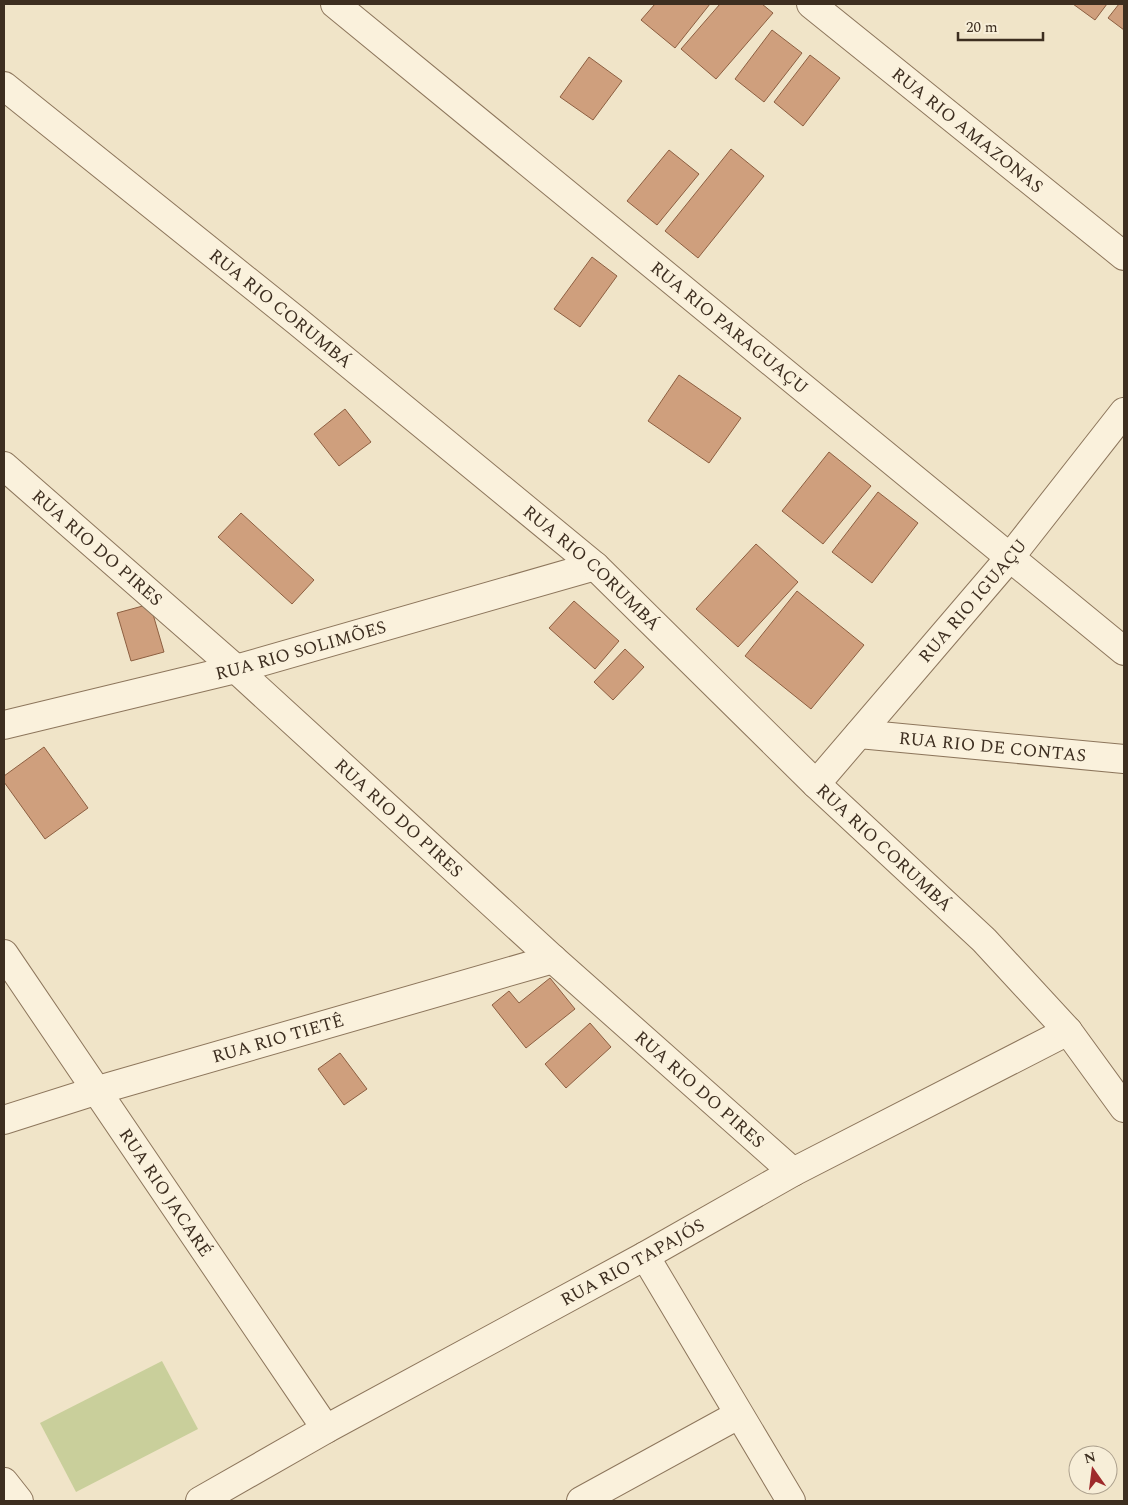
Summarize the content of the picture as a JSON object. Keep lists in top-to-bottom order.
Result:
{
  "streets": {
    "street": [
      "RUA RIO AMAZONAS",
      "RUA RIO CORUMBÁ",
      "RUA RIO PARAGUAÇU",
      "RUA RIO DO PIRES",
      "RUA RIO IGUAÇU",
      "RUA RIO SOLIMÕES",
      "RUA RIO DE CONTAS",
      "RUA RIO TIETÊ",
      "RUA RIO JACARÉ",
      "RUA RIO TAPAJÓS"
    ]
  },
  "crossings": [
    ["RUA RIO CORUMBÁ", "RUA RIO IGUAÇU"],
    ["RUA RIO CORUMBÁ", "RUA RIO SOLIMÕES"],
    ["RUA RIO CORUMBÁ", "RUA RIO TAPAJÓS"],
    ["RUA RIO PARAGUAÇU", "RUA RIO IGUAÇU"],
    ["RUA RIO DO PIRES", "RUA RIO SOLIMÕES"],
    ["RUA RIO DO PIRES", "RUA RIO TIETÊ"],
    ["RUA RIO DO PIRES", "RUA RIO TAPAJÓS"],
    ["RUA RIO IGUAÇU", "RUA RIO DE CONTAS"],
    ["RUA RIO TIETÊ", "RUA RIO JACARÉ"],
    ["RUA RIO JACARÉ", "RUA RIO TAPAJÓS"]
  ],
  "scale_bar": "20 m",
  "north": "top"
}
